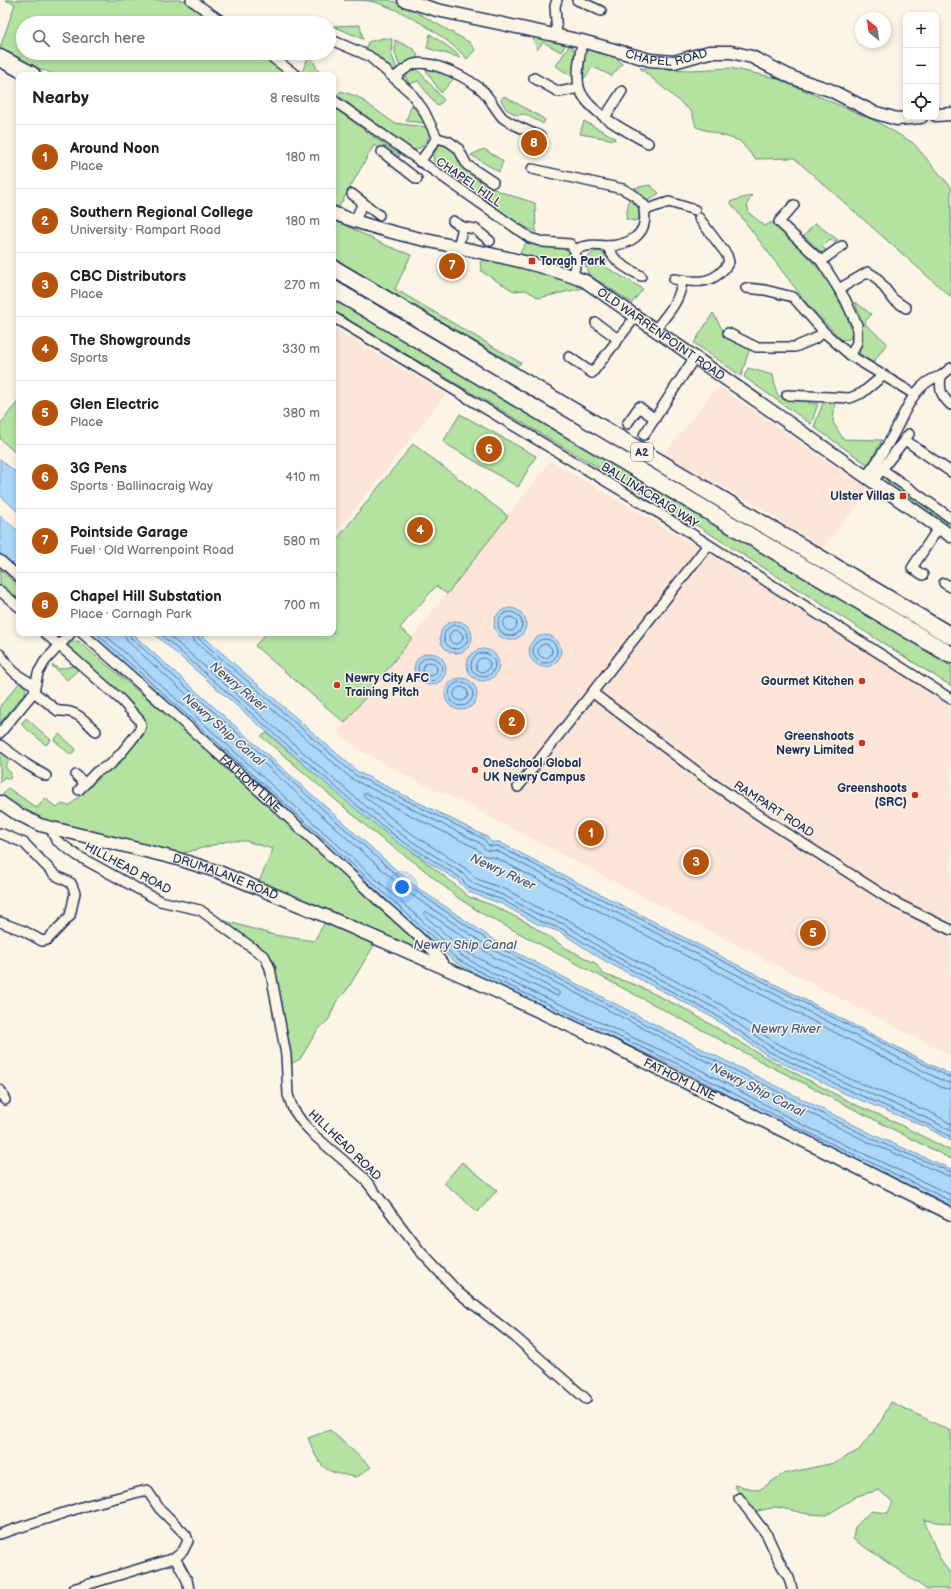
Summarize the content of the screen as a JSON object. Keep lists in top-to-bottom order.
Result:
{
  "streets": {
    "highway": ["A2"],
    "street": [
      "CHAPEL ROAD",
      "CHAPEL HILL",
      "OLD WARRENPOINT ROAD",
      "BALLINACRAIG WAY",
      "FATHOM LINE",
      "RAMPART ROAD",
      "HILLHEAD ROAD",
      "DRUMALANE ROAD"
    ]
  },
  "crossings": [
    ["FATHOM LINE", "DRUMALANE ROAD"],
    ["HILLHEAD ROAD", "DRUMALANE ROAD"]
  ],
  "water": ["Newry River", "Newry Ship Canal"],
  "places": {
    "transit": ["Toragh Park", "Ulster Villas"],
    "other": [
      "Gourmet Kitchen",
      "Newry City AFC Training Pitch",
      "Greenshoots Newry Limited",
      "OneSchool Global UK Newry Campus",
      "Greenshoots (SRC)"
    ]
  },
  "north": "top left",
  "page": {
    "map_buttons": ["+", "−"],
    "search": "Search here",
    "heading": ["Nearby", "8 results"],
    "list": [
      {
        "mark": "1",
        "name": "Around Noon",
        "note": "Place",
        "value": "180 m"
      },
      {
        "mark": "2",
        "name": "Southern Regional College",
        "note": "University · Rampart Road",
        "value": "180 m"
      },
      {
        "mark": "3",
        "name": "CBC Distributors",
        "note": "Place",
        "value": "270 m"
      },
      {
        "mark": "4",
        "name": "The Showgrounds",
        "note": "Sports",
        "value": "330 m"
      },
      {
        "mark": "5",
        "name": "Glen Electric",
        "note": "Place",
        "value": "380 m"
      },
      {
        "mark": "6",
        "name": "3G Pens",
        "note": "Sports · Ballinacraig Way",
        "value": "410 m"
      },
      {
        "mark": "7",
        "name": "Pointside Garage",
        "note": "Fuel · Old Warrenpoint Road",
        "value": "580 m"
      },
      {
        "mark": "8",
        "name": "Chapel Hill Substation",
        "note": "Place · Carnagh Park",
        "value": "700 m"
      }
    ],
    "pins": [
      "8",
      "7",
      "6",
      "4",
      "2",
      "1",
      "3",
      "5"
    ]
  }
}
